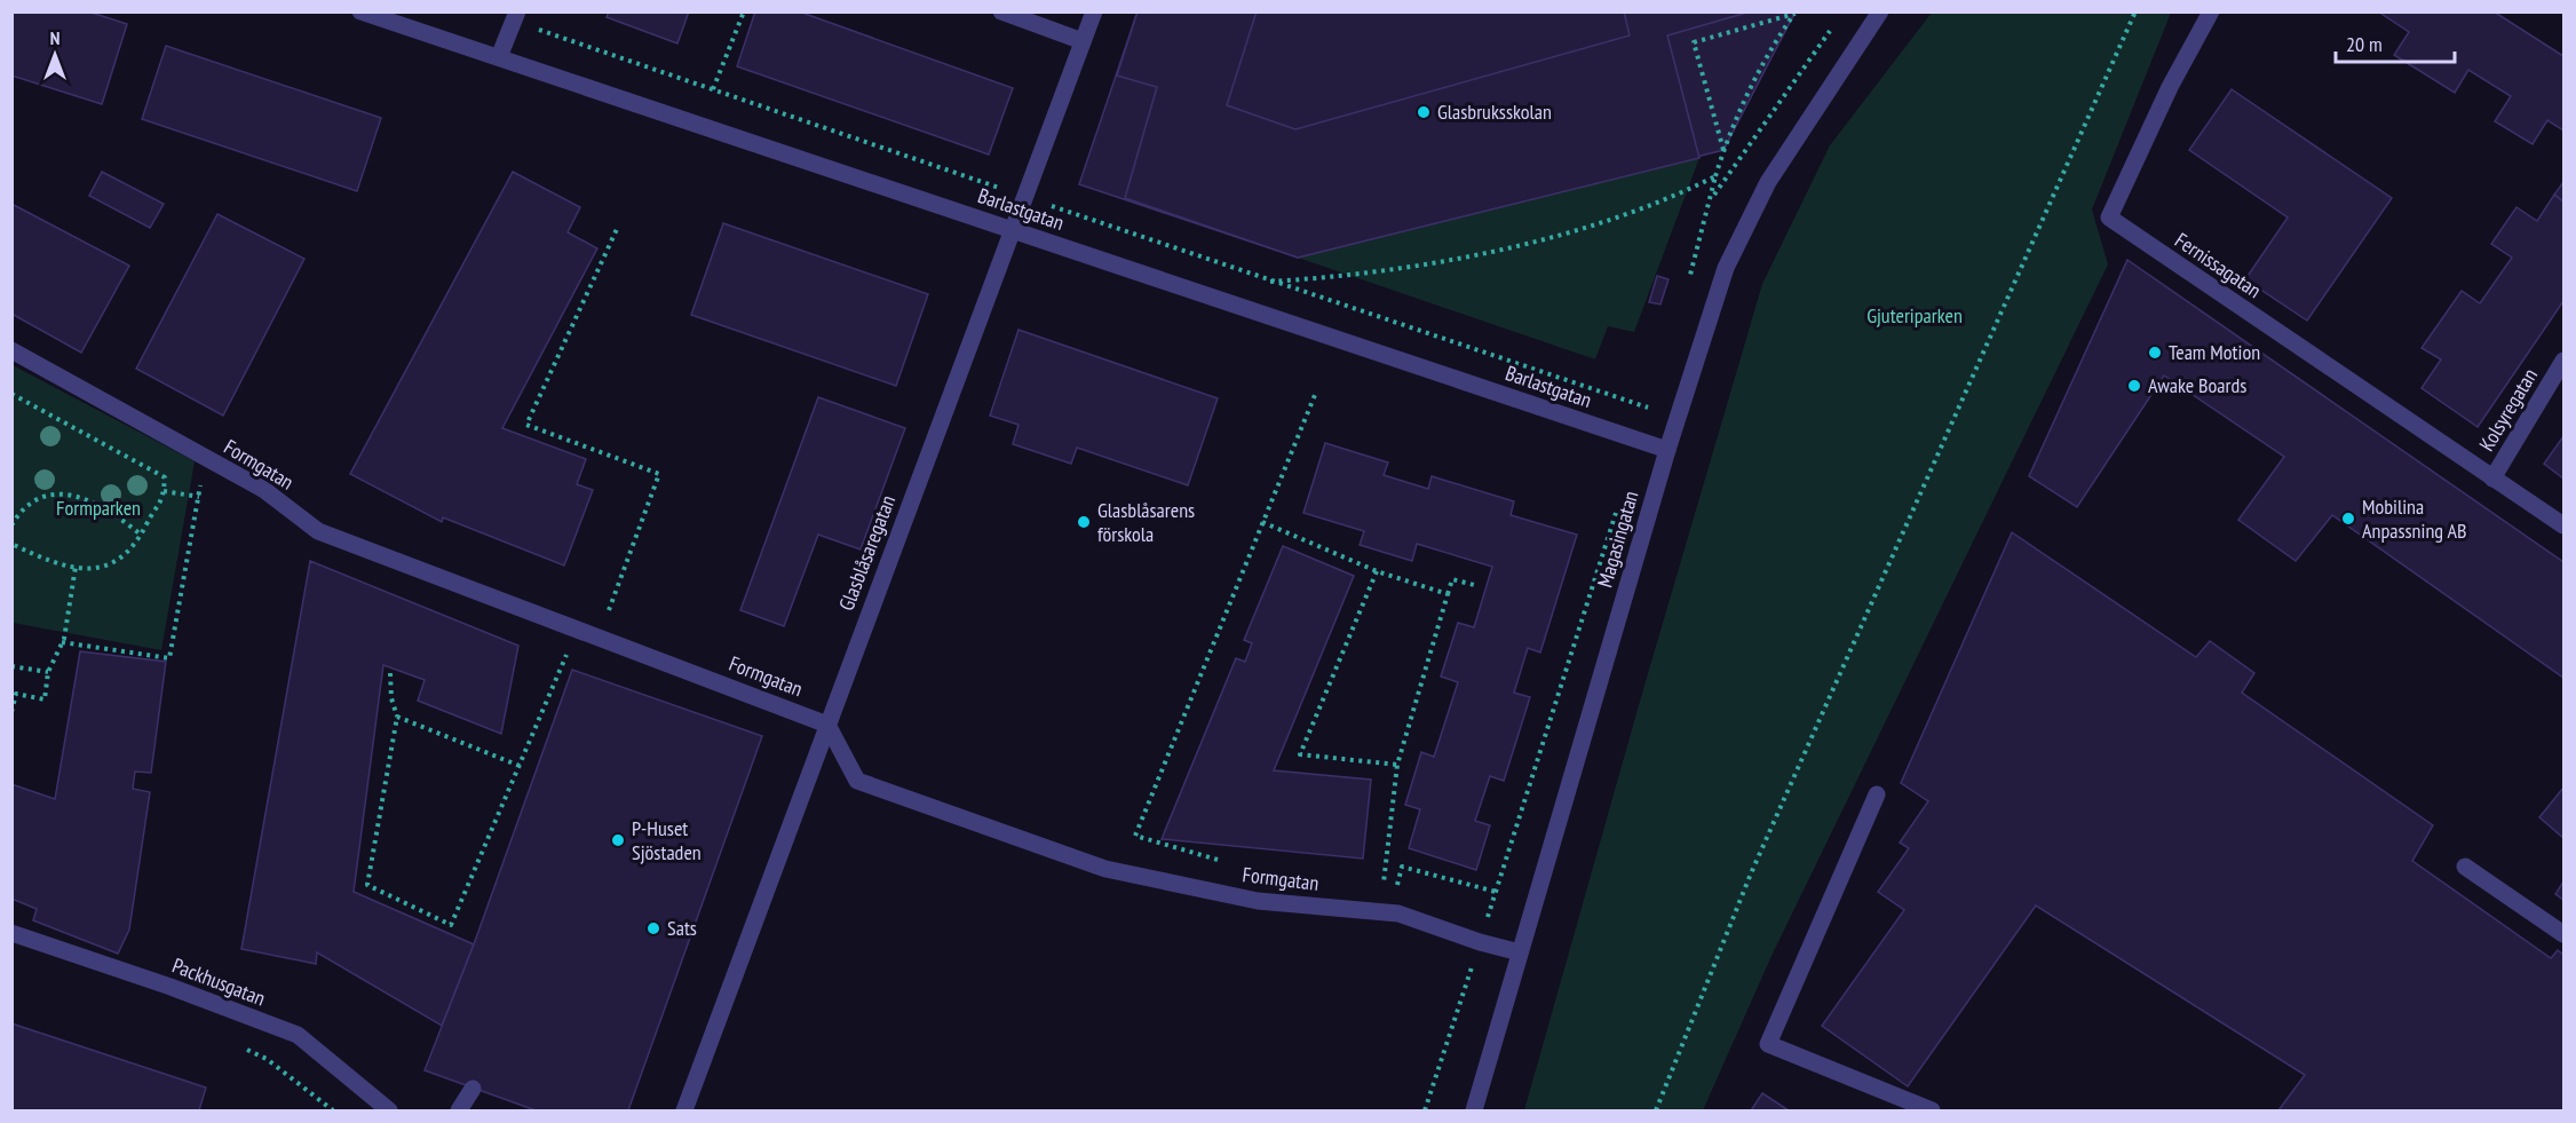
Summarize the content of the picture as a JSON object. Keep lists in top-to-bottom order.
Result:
{
  "streets": {
    "street": [
      "Barlastgatan",
      "Fernissagatan",
      "Kolsyregatan",
      "Formgatan",
      "Magasingatan",
      "Glasblåsaregatan",
      "Packhusgatan"
    ]
  },
  "crossings": [
    ["Barlastgatan", "Magasingatan"],
    ["Barlastgatan", "Glasblåsaregatan"],
    ["Fernissagatan", "Kolsyregatan"],
    ["Formgatan", "Magasingatan"],
    ["Formgatan", "Glasblåsaregatan"]
  ],
  "parks": ["Gjuteriparken", "Formparken"],
  "places": [
    "Glasbruksskolan",
    "Team Motion",
    "Awake Boards",
    "Mobilina Anpassning AB",
    "Glasblåsarens förskola",
    "P-Huset Sjöstaden",
    "Sats"
  ],
  "scale_bar": "20 m",
  "north": "top"
}
